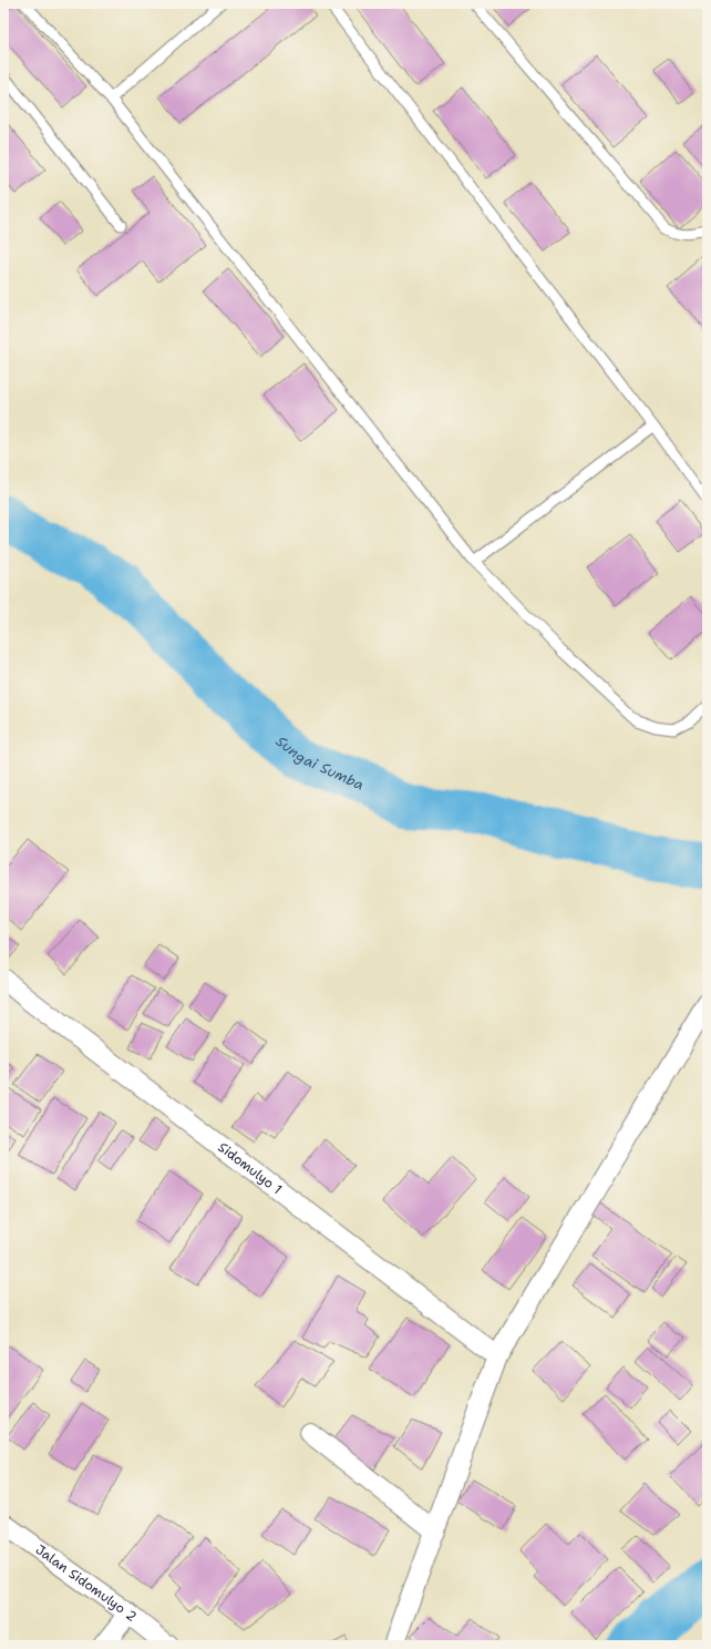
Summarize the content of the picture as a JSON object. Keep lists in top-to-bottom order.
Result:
{
  "streets": {
    "street": ["Sidomulyo 1", "Jalan Sidomulyo 2"]
  },
  "water": ["Sungai Sumba"]
}
